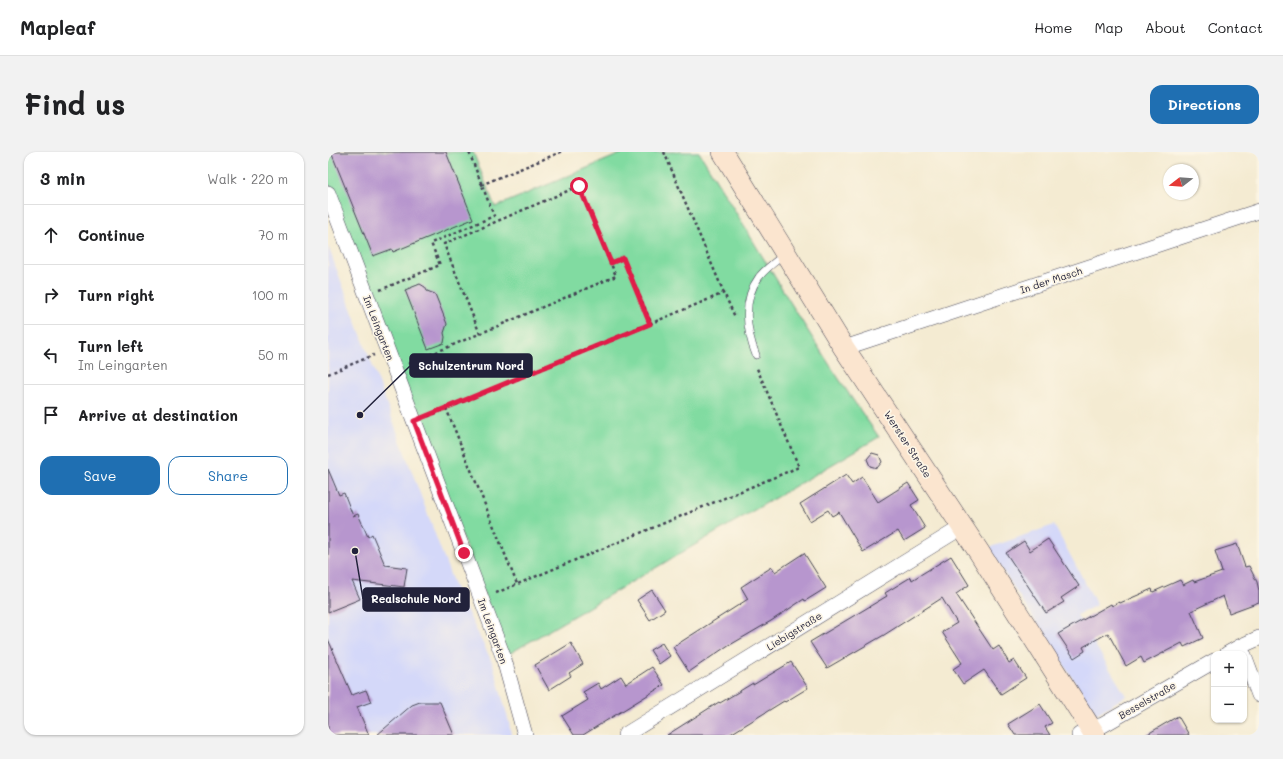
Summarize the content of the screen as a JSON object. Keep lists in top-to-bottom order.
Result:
{
  "streets": {
    "main road": ["Werster Straße"],
    "street": [
      "In der Masch",
      "Im Leingarten",
      "Liebigstraße",
      "Besselstraße"
    ]
  },
  "crossings": [
    ["In der Masch", "Werster Straße"],
    ["Werster Straße", "Liebigstraße"],
    ["Werster Straße", "Besselstraße"]
  ],
  "places": ["Schulzentrum Nord", "Realschule Nord"],
  "north": "left",
  "page": {
    "header": "Mapleaf",
    "nav": [
      "Home",
      "Map",
      "About",
      "Contact"
    ],
    "buttons": [
      "Directions",
      ["Save", "Share"]
    ],
    "title": "Find us",
    "heading": ["3 min", "Walk · 220 m"],
    "list": [
      ["Continue", "70 m"],
      ["Turn right", "100 m"],
      ["Turn left", "Im Leingarten", "50 m"],
      "Arrive at destination"
    ],
    "map_buttons": ["+", "−"]
  }
}
